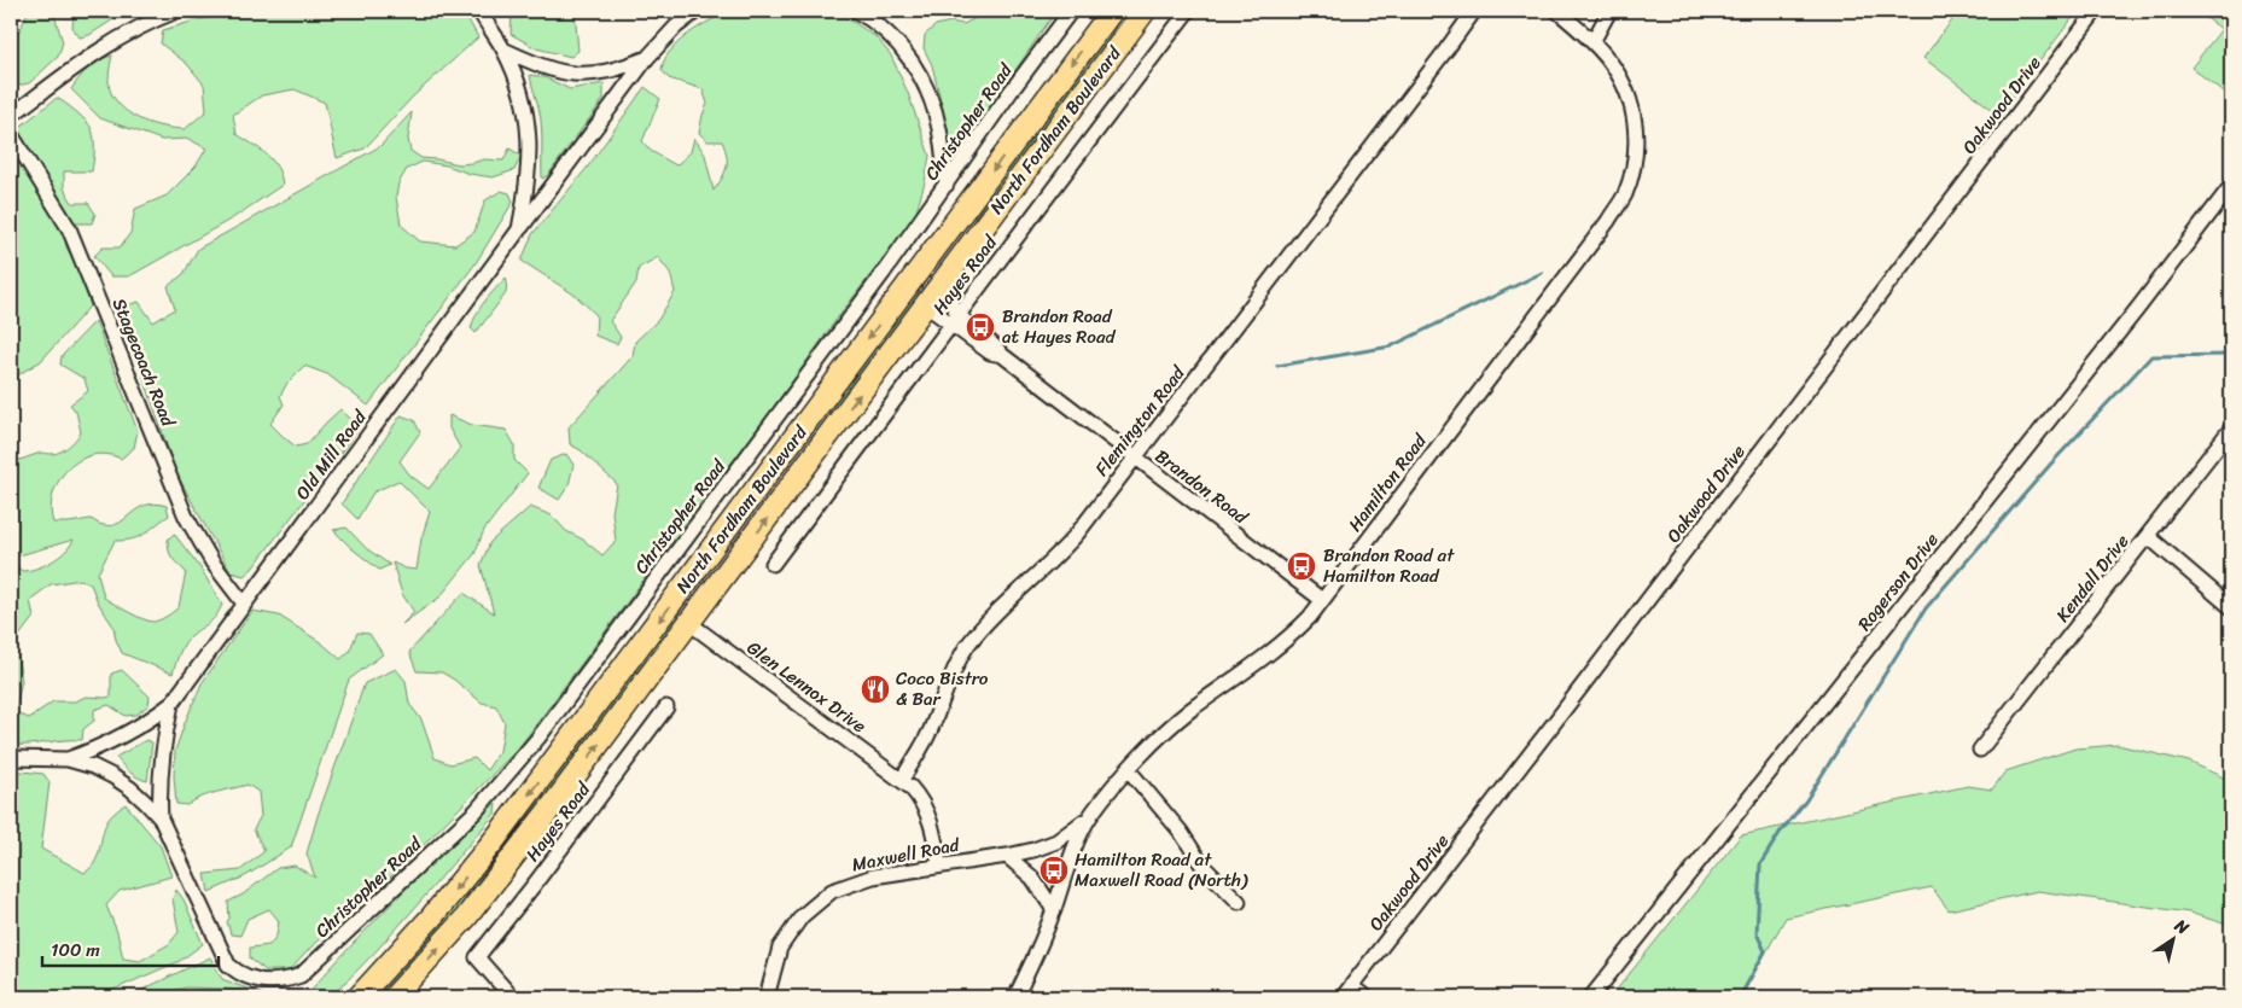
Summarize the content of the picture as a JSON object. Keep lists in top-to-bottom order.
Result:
{
  "streets": {
    "highway": ["North Fordham Boulevard"],
    "street": [
      "Oakwood Drive",
      "Christopher Road",
      "Hayes Road",
      "Stagecoach Road",
      "Flemington Road",
      "Old Mill Road",
      "Hamilton Road",
      "Brandon Road",
      "Kendall Drive",
      "Rogerson Drive",
      "Glen Lennox Drive",
      "Maxwell Road"
    ]
  },
  "crossings": [
    ["Christopher Road", "Old Mill Road"],
    ["North Fordham Boulevard", "Brandon Road"],
    ["North Fordham Boulevard", "Glen Lennox Drive"],
    ["Hayes Road", "Brandon Road"],
    ["Stagecoach Road", "Old Mill Road"],
    ["Flemington Road", "Brandon Road"],
    ["Flemington Road", "Glen Lennox Drive"],
    ["Hamilton Road", "Brandon Road"],
    ["Hamilton Road", "Maxwell Road"]
  ],
  "places": {
    "bus stop": ["Brandon Road at Hayes Road", "Brandon Road at Hamilton Road", "Hamilton Road at Maxwell Road (North)"],
    "restaurant": ["Coco Bistro & Bar"]
  },
  "scale_bar": "100 m",
  "north": "top right"
}
